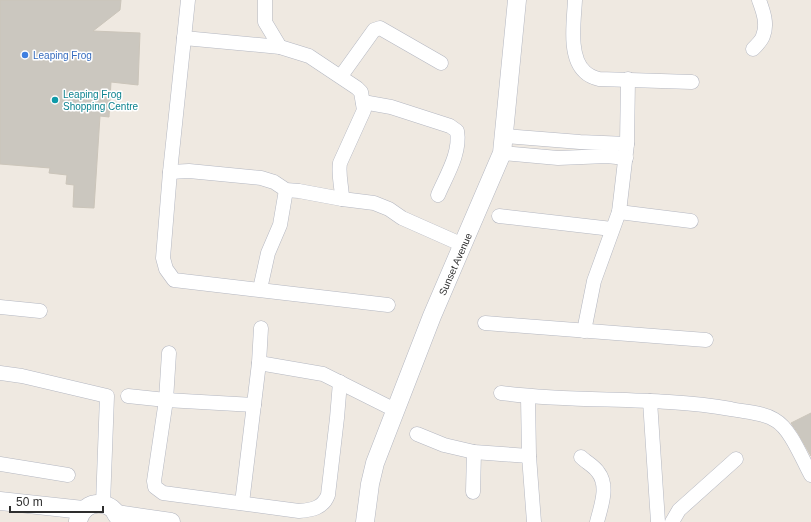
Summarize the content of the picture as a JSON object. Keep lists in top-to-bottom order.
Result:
{
  "streets": {
    "street": ["Sunset Avenue"]
  },
  "places": ["Leaping Frog", "Leaping Frog Shopping Centre"],
  "scale_bar": "50 m"
}
